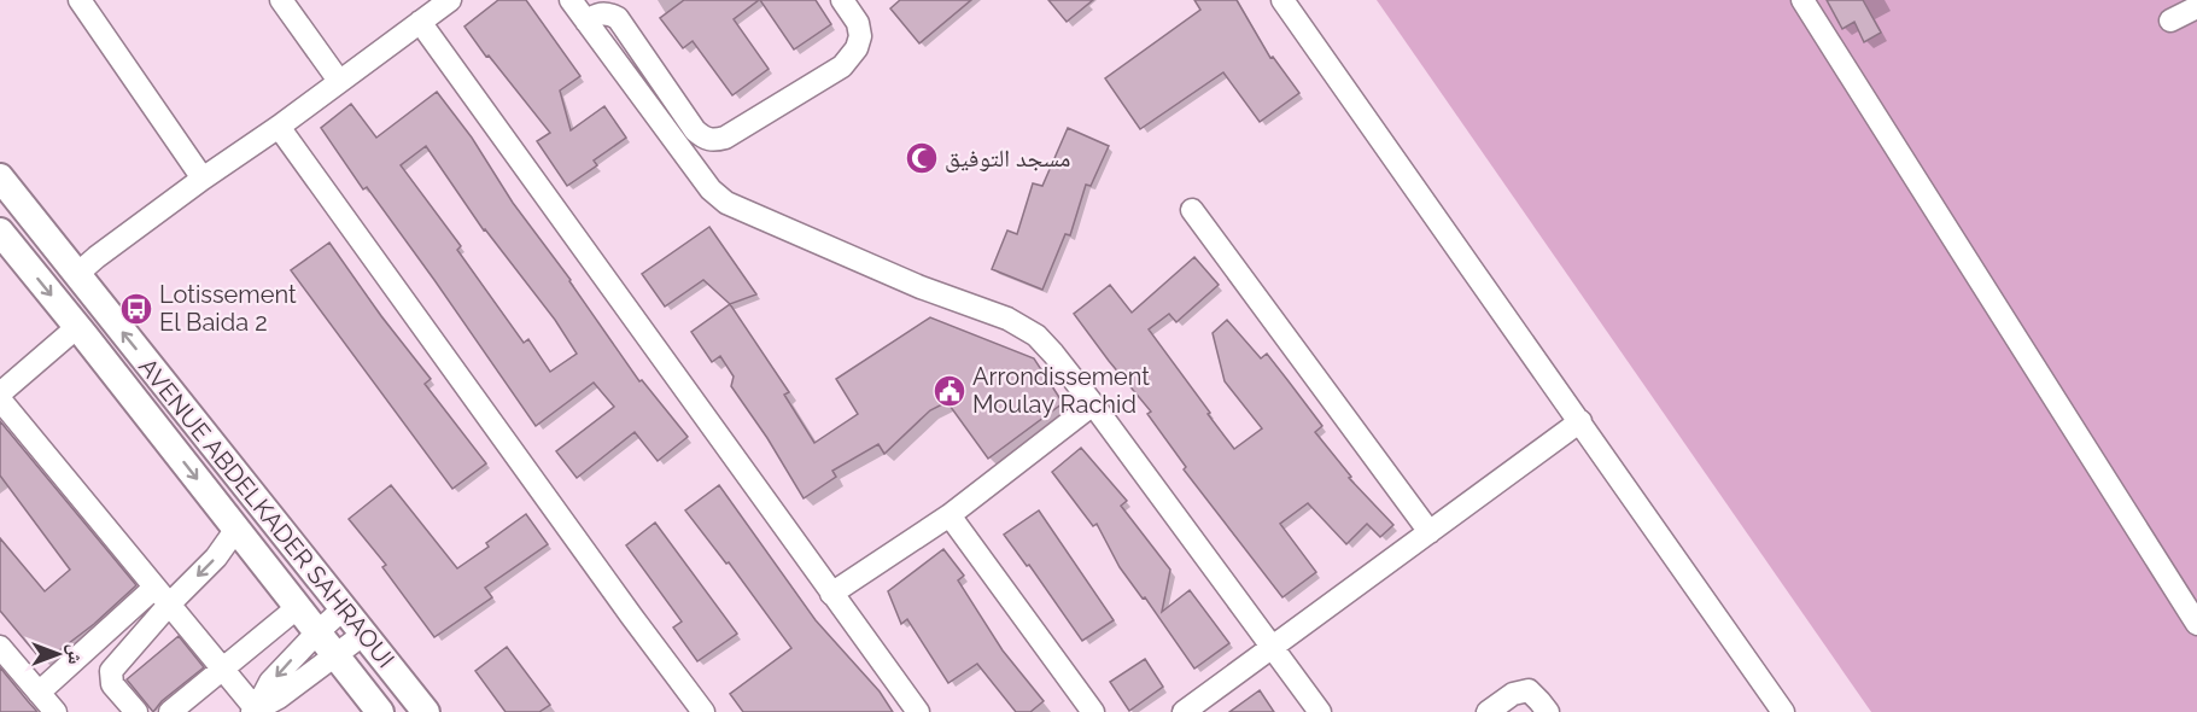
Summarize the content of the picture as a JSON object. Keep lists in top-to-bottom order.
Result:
{
  "streets": {
    "main road": ["AVENUE ABDELKADER SAHRAOUI"]
  },
  "places": {
    "mosque": ["مسجد التوفيق"],
    "bus stop": ["Lotissement El Baida 2"],
    "public building": ["Arrondissement Moulay Rachid"]
  },
  "north": "right"
}
